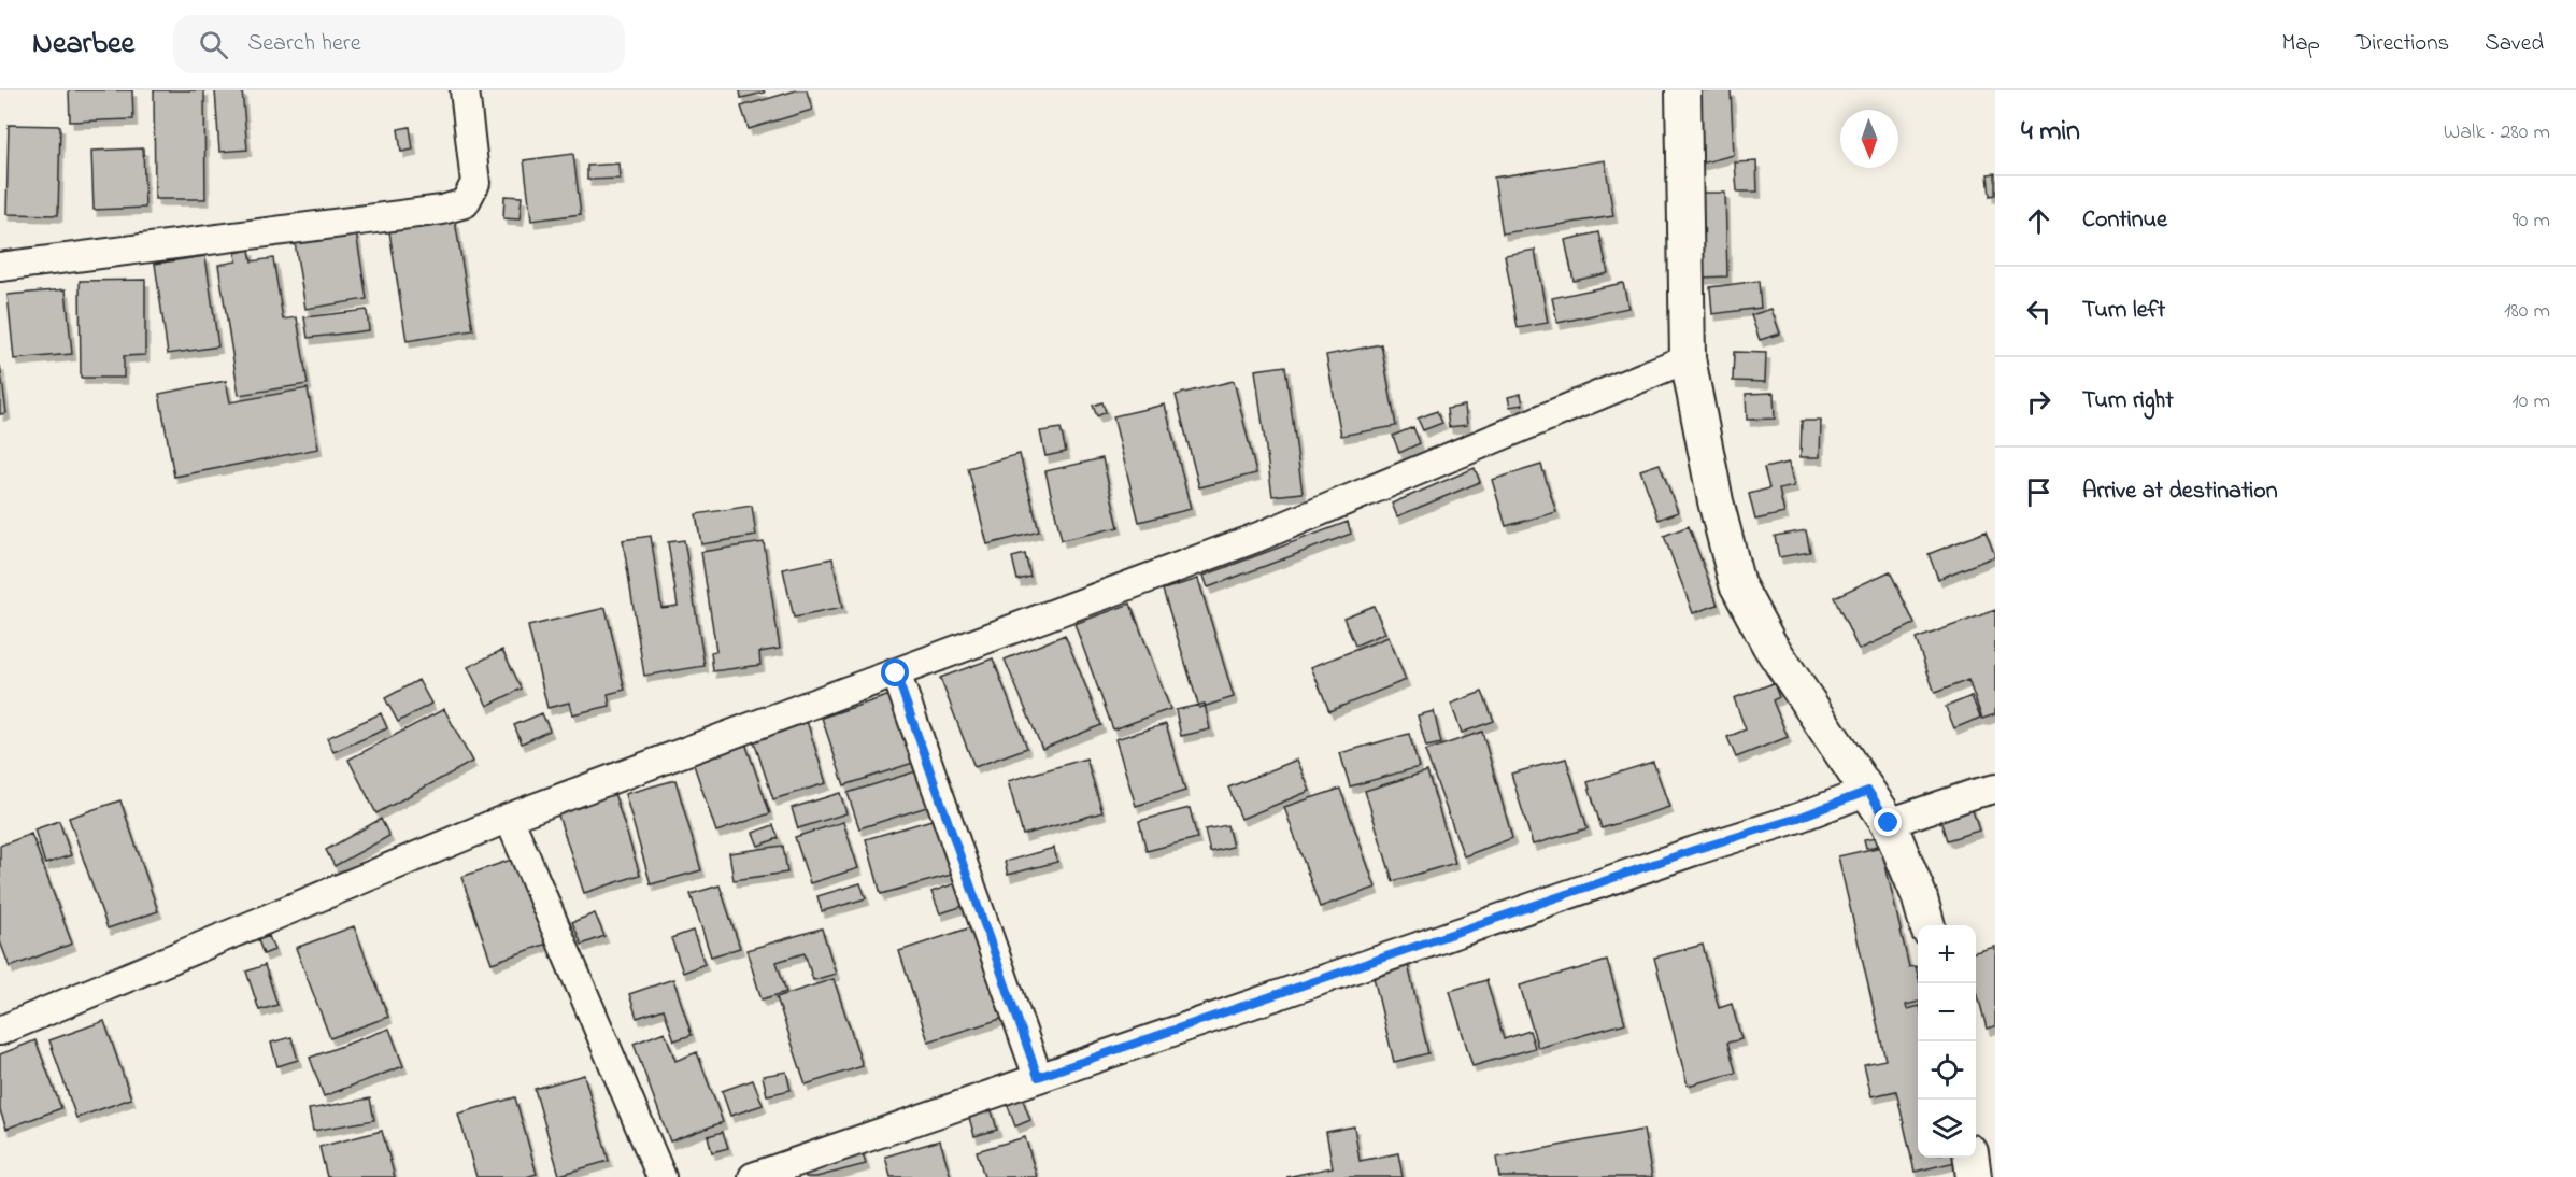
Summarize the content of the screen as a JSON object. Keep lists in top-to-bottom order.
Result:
{
  "north": "bottom",
  "page": {
    "header": "Nearbee",
    "search": "Search here",
    "nav": ["Map", "Directions", "Saved"],
    "heading": ["4 min", "Walk · 280 m"],
    "list": [
      ["Continue", "90 m"],
      ["Turn left", "180 m"],
      ["Turn right", "10 m"],
      "Arrive at destination"
    ],
    "map_buttons": ["+", "−"]
  }
}
